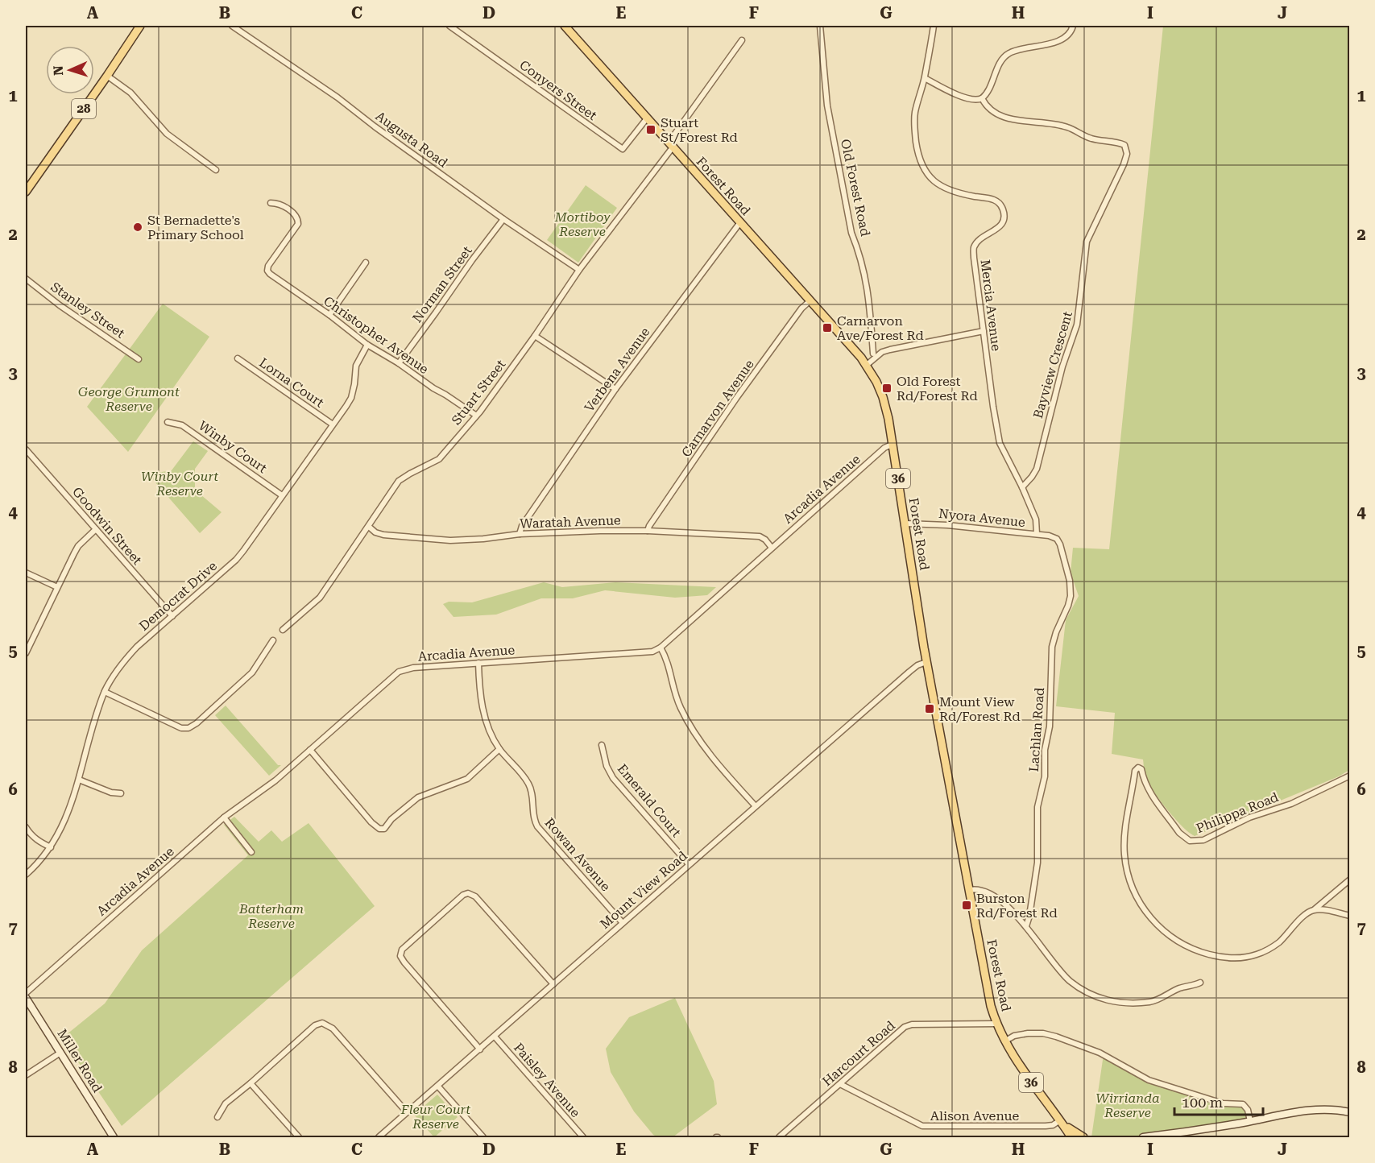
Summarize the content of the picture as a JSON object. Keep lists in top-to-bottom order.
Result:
{
  "streets": {
    "main road": [
      "28",
      "Forest Road",
      "36",
      "Miller Road"
    ],
    "street": [
      "Conyers Street",
      "Augusta Road",
      "Old Forest Road",
      "Norman Street",
      "Mercia Avenue",
      "Stanley Street",
      "Christopher Avenue",
      "Bayview Crescent",
      "Verbena Avenue",
      "Lorna Court",
      "Stuart Street",
      "Carnarvon Avenue",
      "Winby Court",
      "Arcadia Avenue",
      "Nyora Avenue",
      "Waratah Avenue",
      "Goodwin Street",
      "Democrat Drive",
      "Lachlan Road",
      "Emerald Court",
      "Philippa Road",
      "Rowan Avenue",
      "Mount View Road",
      "Harcourt Road",
      "Paisley Avenue",
      "Alison Avenue"
    ]
  },
  "crossings": [
    ["Conyers Street", "Forest Road"],
    ["Augusta Road", "Norman Street"],
    ["Augusta Road", "Stuart Street"],
    ["Forest Road", "Verbena Avenue"],
    ["Forest Road", "Stuart Street"],
    ["Forest Road", "Carnarvon Avenue"],
    ["Forest Road", "Arcadia Avenue"],
    ["Forest Road", "Nyora Avenue"],
    ["Forest Road", "Mount View Road"],
    ["Forest Road", "Harcourt Road"],
    ["Forest Road", "Alison Avenue"],
    ["Norman Street", "Christopher Avenue"],
    ["Mercia Avenue", "Bayview Crescent"],
    ["Mercia Avenue", "Nyora Avenue"],
    ["Christopher Avenue", "Stuart Street"],
    ["Christopher Avenue", "Democrat Drive"],
    ["Verbena Avenue", "Waratah Avenue"],
    ["Lorna Court", "Democrat Drive"],
    ["Stuart Street", "Waratah Avenue"],
    ["Carnarvon Avenue", "Waratah Avenue"],
    ["Winby Court", "Democrat Drive"],
    ["Arcadia Avenue", "Waratah Avenue"],
    ["Arcadia Avenue", "Rowan Avenue"],
    ["Nyora Avenue", "Lachlan Road"],
    ["Goodwin Street", "Democrat Drive"],
    ["Emerald Court", "Mount View Road"],
    ["Rowan Avenue", "Mount View Road"],
    ["Mount View Road", "Paisley Avenue"],
    ["Harcourt Road", "Alison Avenue"]
  ],
  "parks": [
    "Mortiboy Reserve",
    "George Grumont Reserve",
    "Winby Court Reserve",
    "Batterham Reserve",
    "Wirrianda Reserve",
    "Fleur Court Reserve"
  ],
  "places": {
    "transit": [
      "Stuart St/Forest Rd",
      "Carnarvon Ave/Forest Rd",
      "Old Forest Rd/Forest Rd",
      "Mount View Rd/Forest Rd",
      "Burston Rd/Forest Rd"
    ],
    "other": ["St Bernadette's Primary School"]
  },
  "scale_bar": "100 m",
  "north": "left",
  "grid": {
    "columns": [
      "A",
      "B",
      "C",
      "D",
      "E",
      "F",
      "G",
      "H",
      "I",
      "J"
    ],
    "rows": [
      "1",
      "2",
      "3",
      "4",
      "5",
      "6",
      "7",
      "8"
    ]
  }
}
